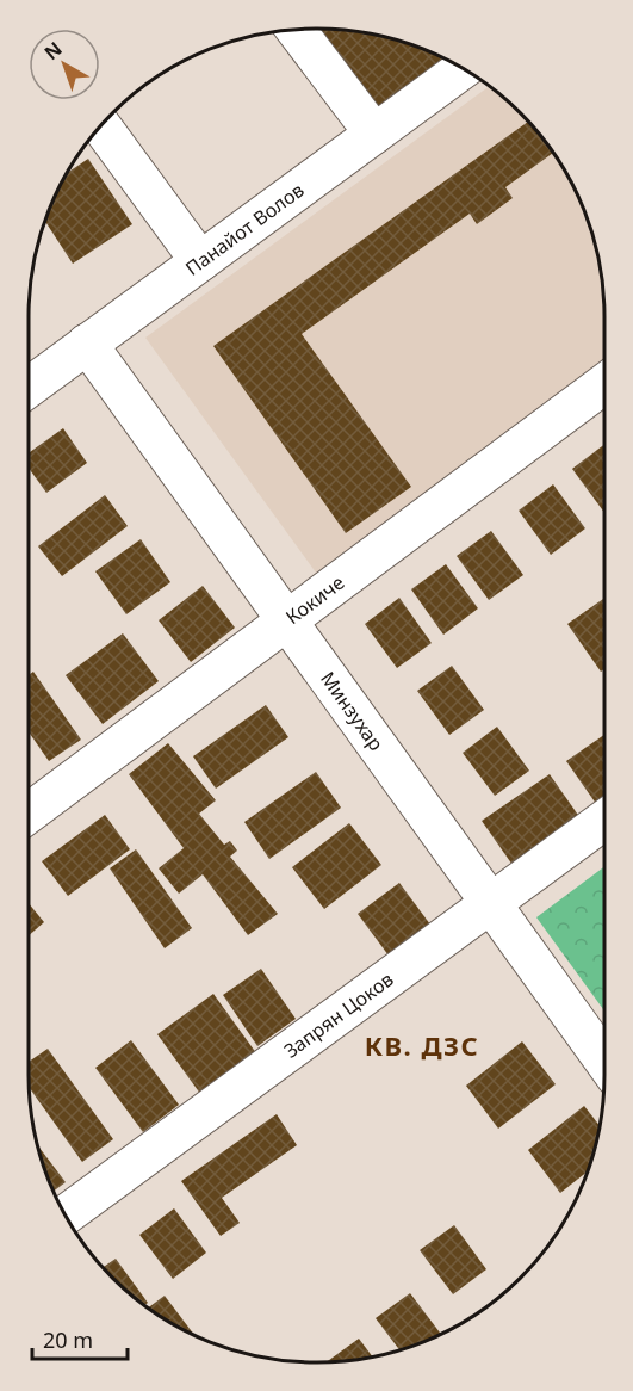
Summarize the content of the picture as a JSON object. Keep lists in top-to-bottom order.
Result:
{
  "streets": {
    "street": [
      "Панайот Волов",
      "Кокиче",
      "Минзухар",
      "Запрян Цоков"
    ]
  },
  "crossings": [
    ["Панайот Волов", "Минзухар"],
    ["Кокиче", "Минзухар"],
    ["Минзухар", "Запрян Цоков"]
  ],
  "districts": ["КВ. ДЗС"],
  "scale_bar": "20 m",
  "north": "top left"
}
